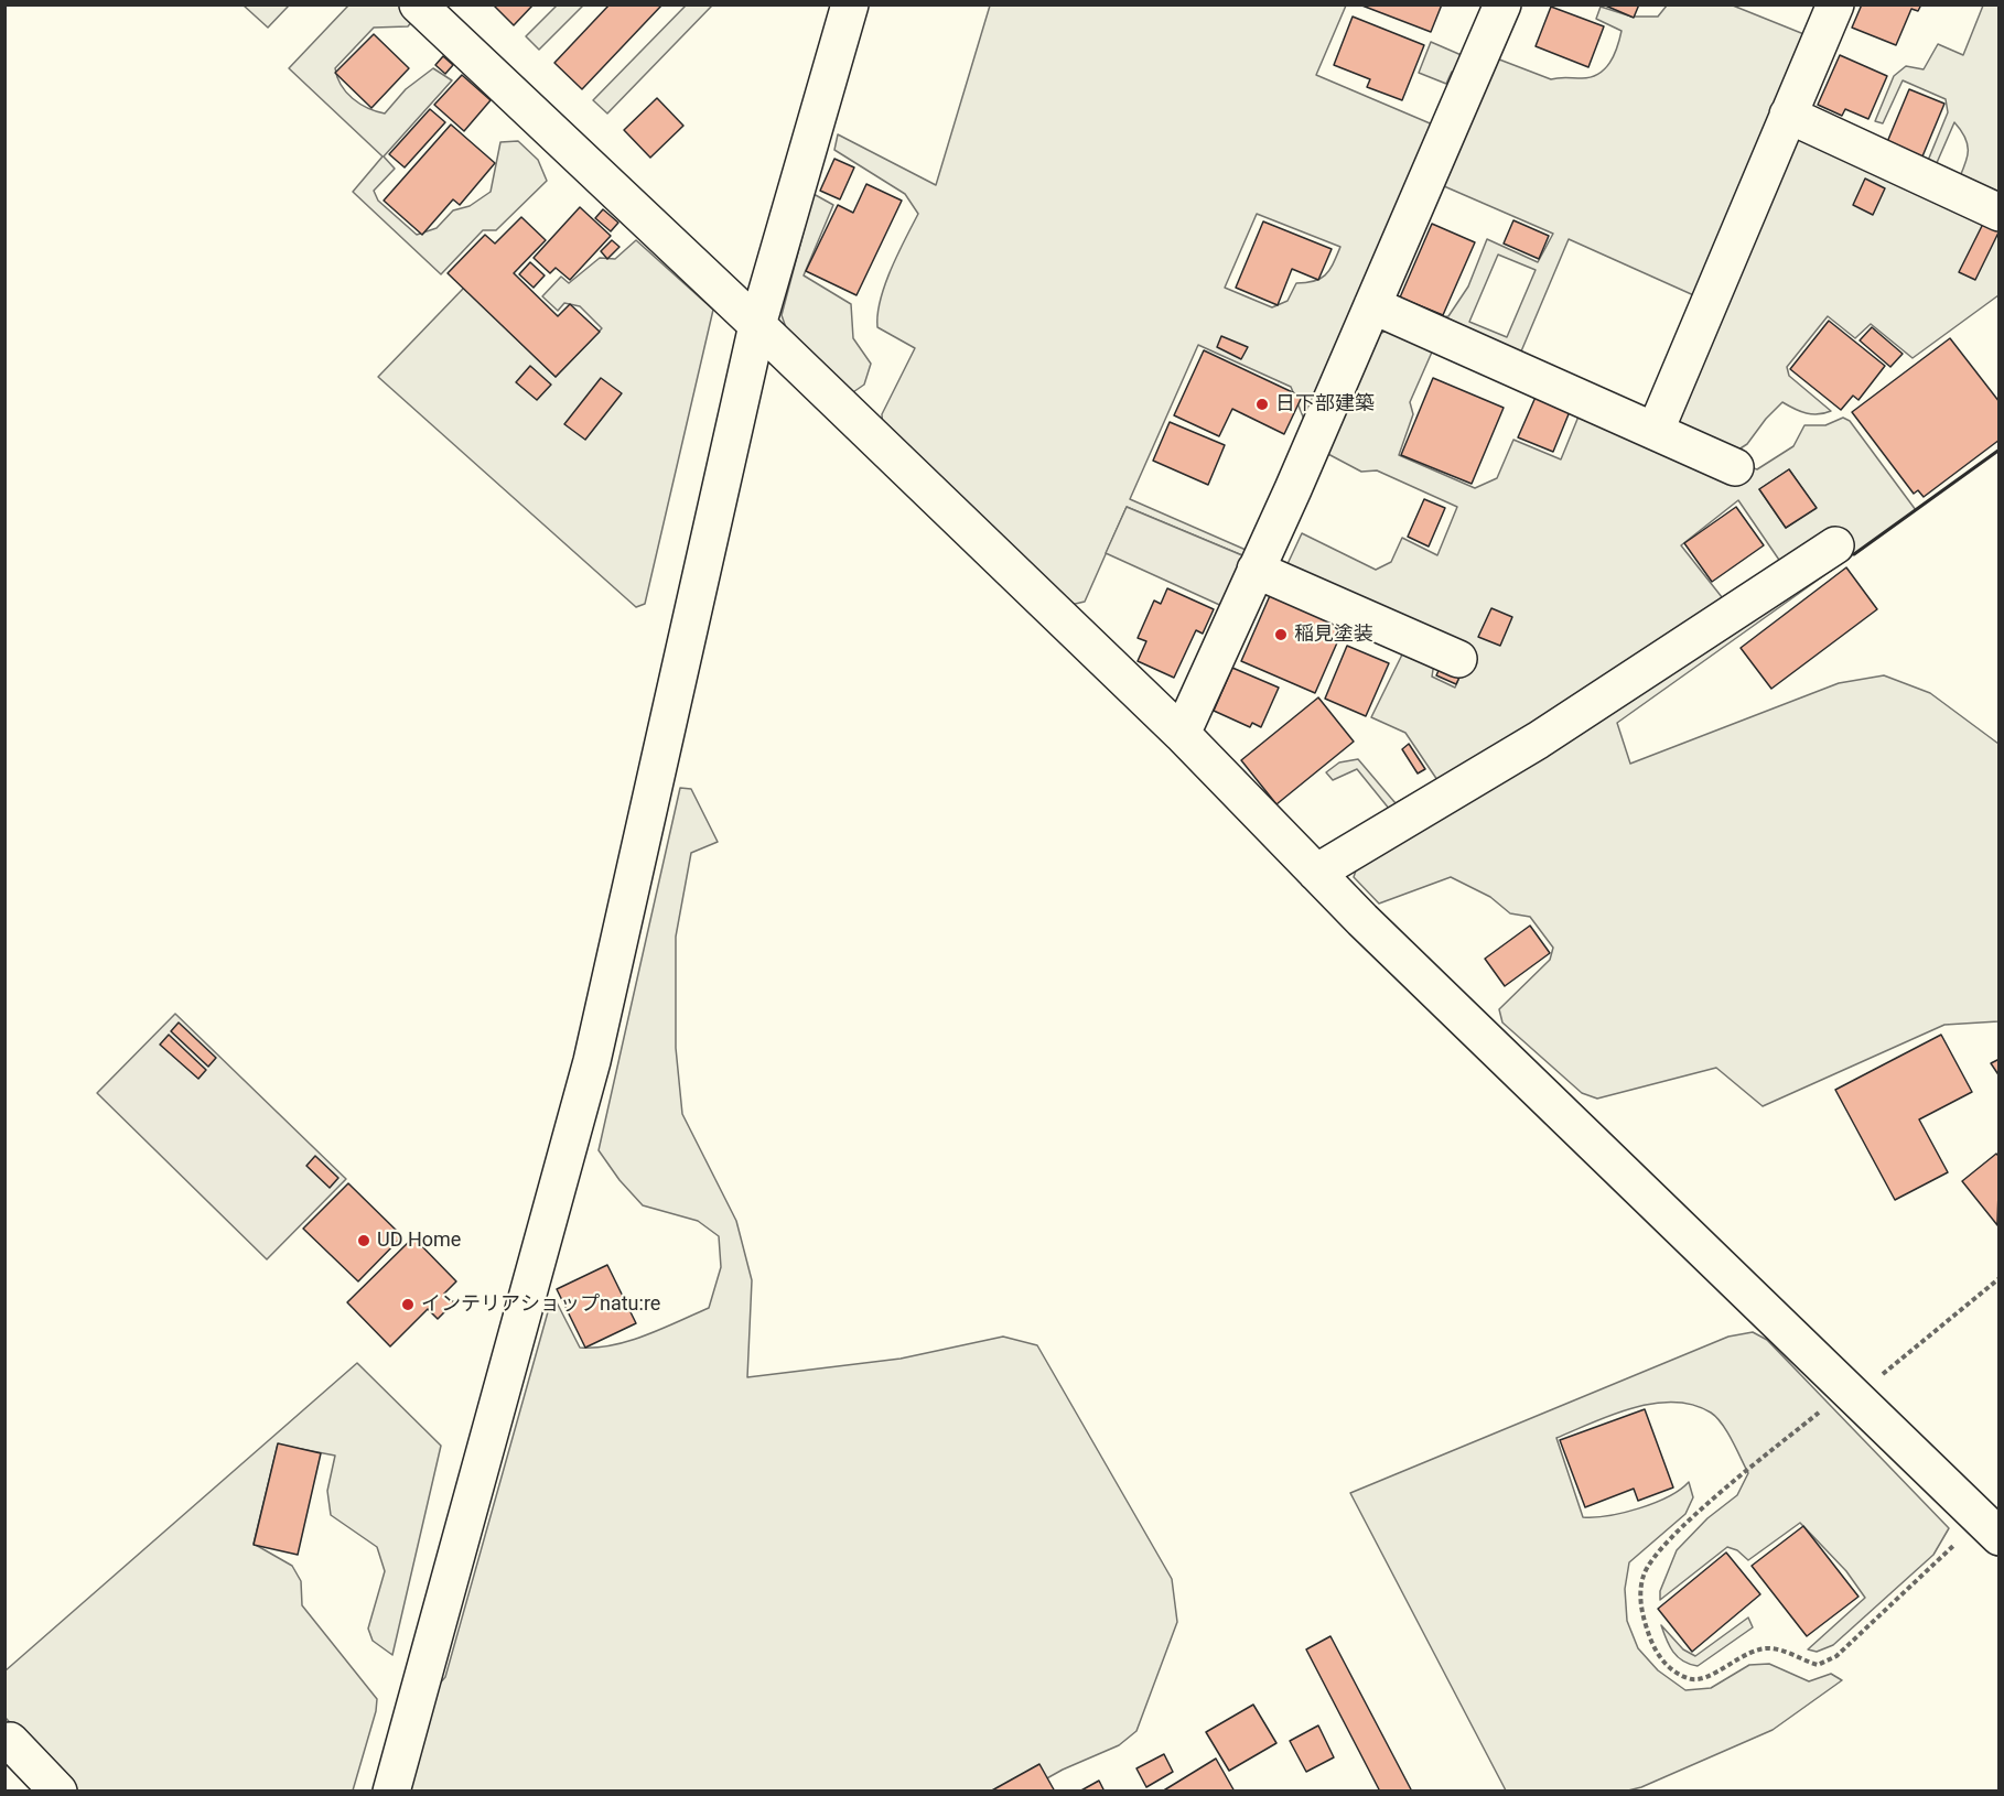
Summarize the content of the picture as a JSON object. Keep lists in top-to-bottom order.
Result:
{
  "places": [
    "日下部建築",
    "稲見塗装",
    "UD Home",
    "インテリアショップnatu:re"
  ]
}
